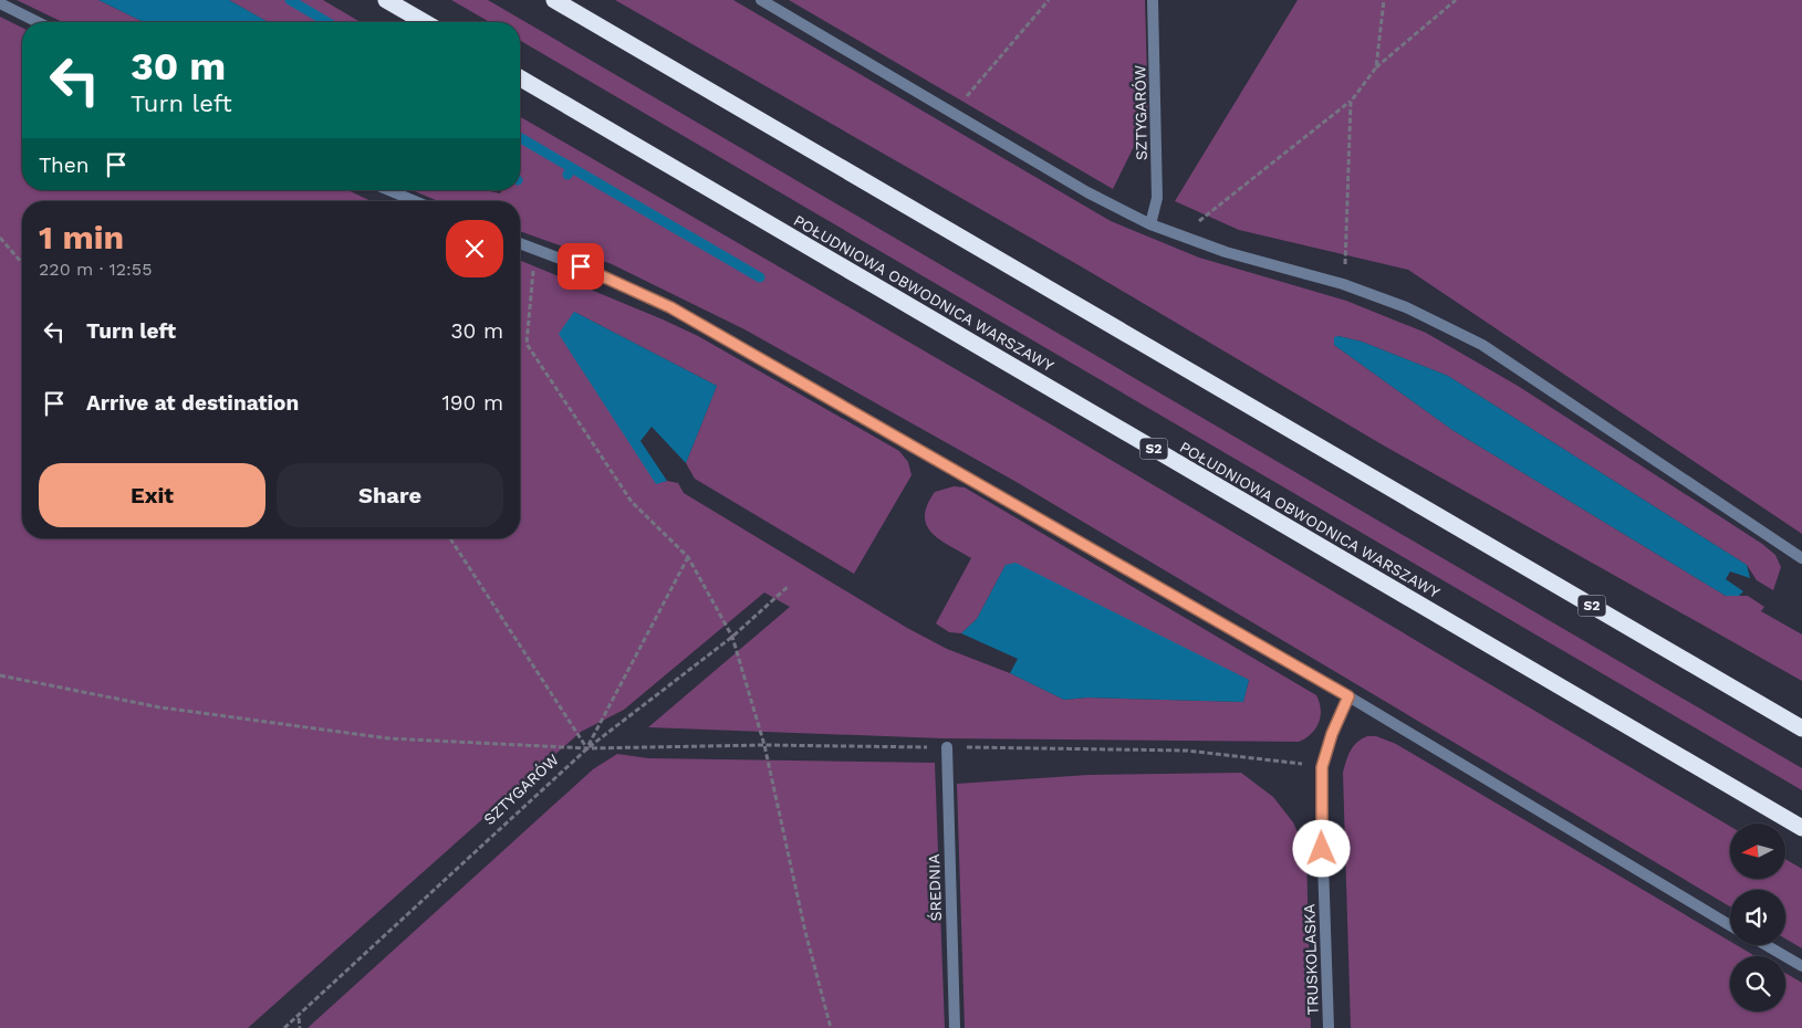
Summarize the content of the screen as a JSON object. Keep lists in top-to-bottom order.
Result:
{
  "streets": {
    "highway": ["POŁUDNIOWA OBWODNICA WARSZAWY", "S2"],
    "street": ["SZTYGARÓW", "ŚREDNIA", "TRUSKOLASKA"]
  },
  "north": "left",
  "page": {
    "turn": ["30 m", "Turn left"],
    "then": "Then",
    "heading": ["1 min", "220 m · 12:55"],
    "list": [
      {
        "name": "Turn left",
        "value": "30 m"
      },
      {
        "name": "Arrive at destination",
        "value": "190 m"
      }
    ],
    "buttons": ["Exit", "Share"]
  }
}
